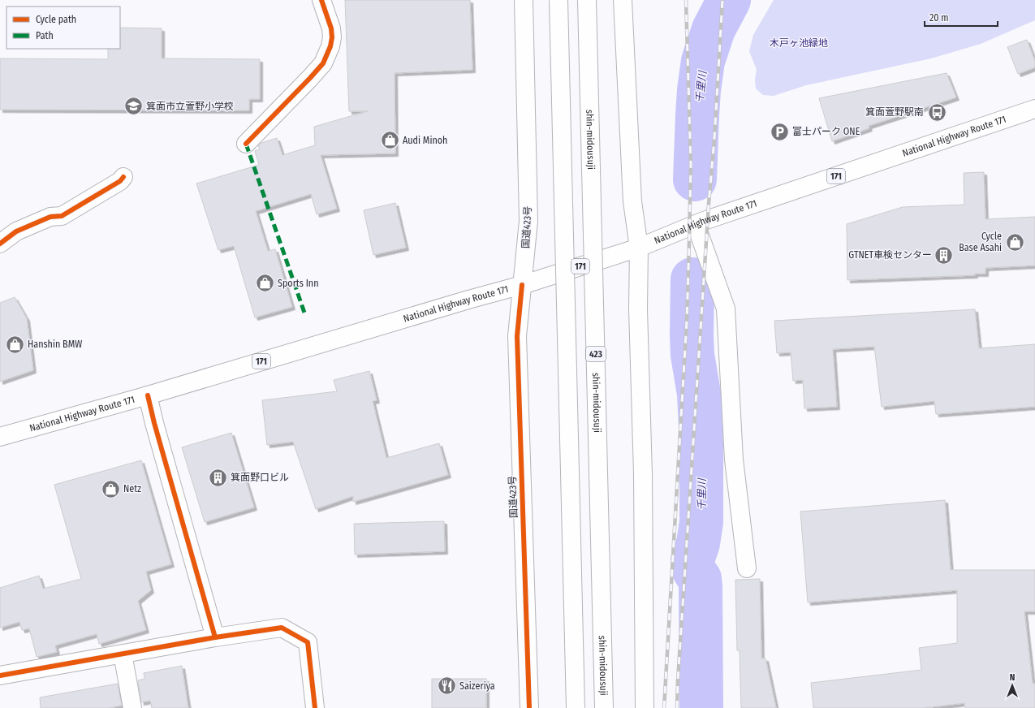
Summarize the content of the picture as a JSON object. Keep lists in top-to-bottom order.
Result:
{
  "streets": {
    "main road": [
      "National Highway Route 171",
      "shin-midousuji",
      "171",
      "国道423号",
      "423"
    ]
  },
  "crossings": [
    ["National Highway Route 171", "国道423号"]
  ],
  "water": ["千里川"],
  "parks": ["木戸ヶ池緑地"],
  "places": {
    "school or university": ["箕面市立萱野小学校"],
    "bus stop": ["箕面萱野駅南"],
    "parking": ["富士パーク ONE"],
    "shop": [
      "Audi Minoh",
      "Cycle Base Asahi",
      "Sports Inn",
      "Hanshin BMW",
      "Netz"
    ],
    "building": ["GTNET車検センター", "箕面野口ビル"],
    "restaurant": ["Saizeriya"]
  },
  "legend": ["Cycle path", "Path"],
  "scale_bar": "20 m",
  "north": "top"
}
